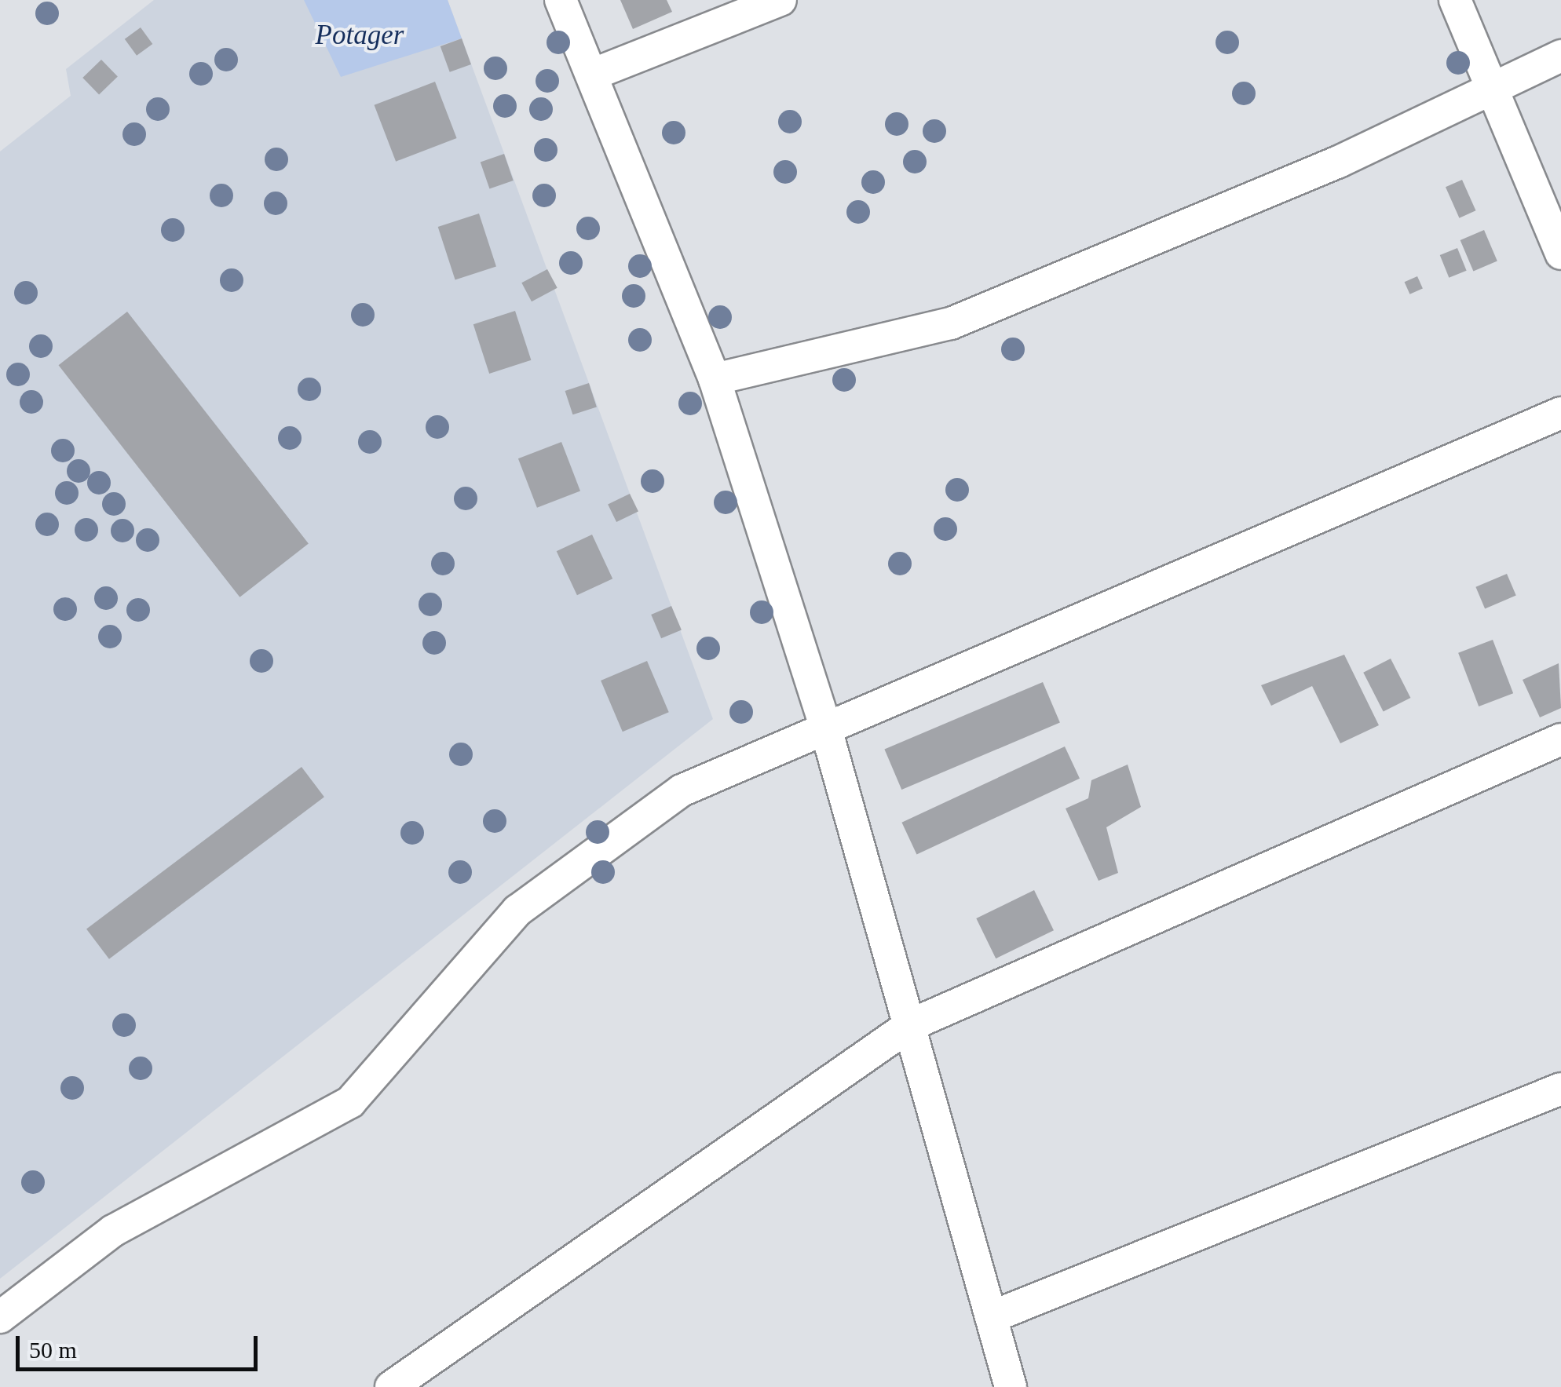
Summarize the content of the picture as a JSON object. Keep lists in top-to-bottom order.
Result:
{
  "parks": ["Potager"],
  "scale_bar": "50 m"
}
